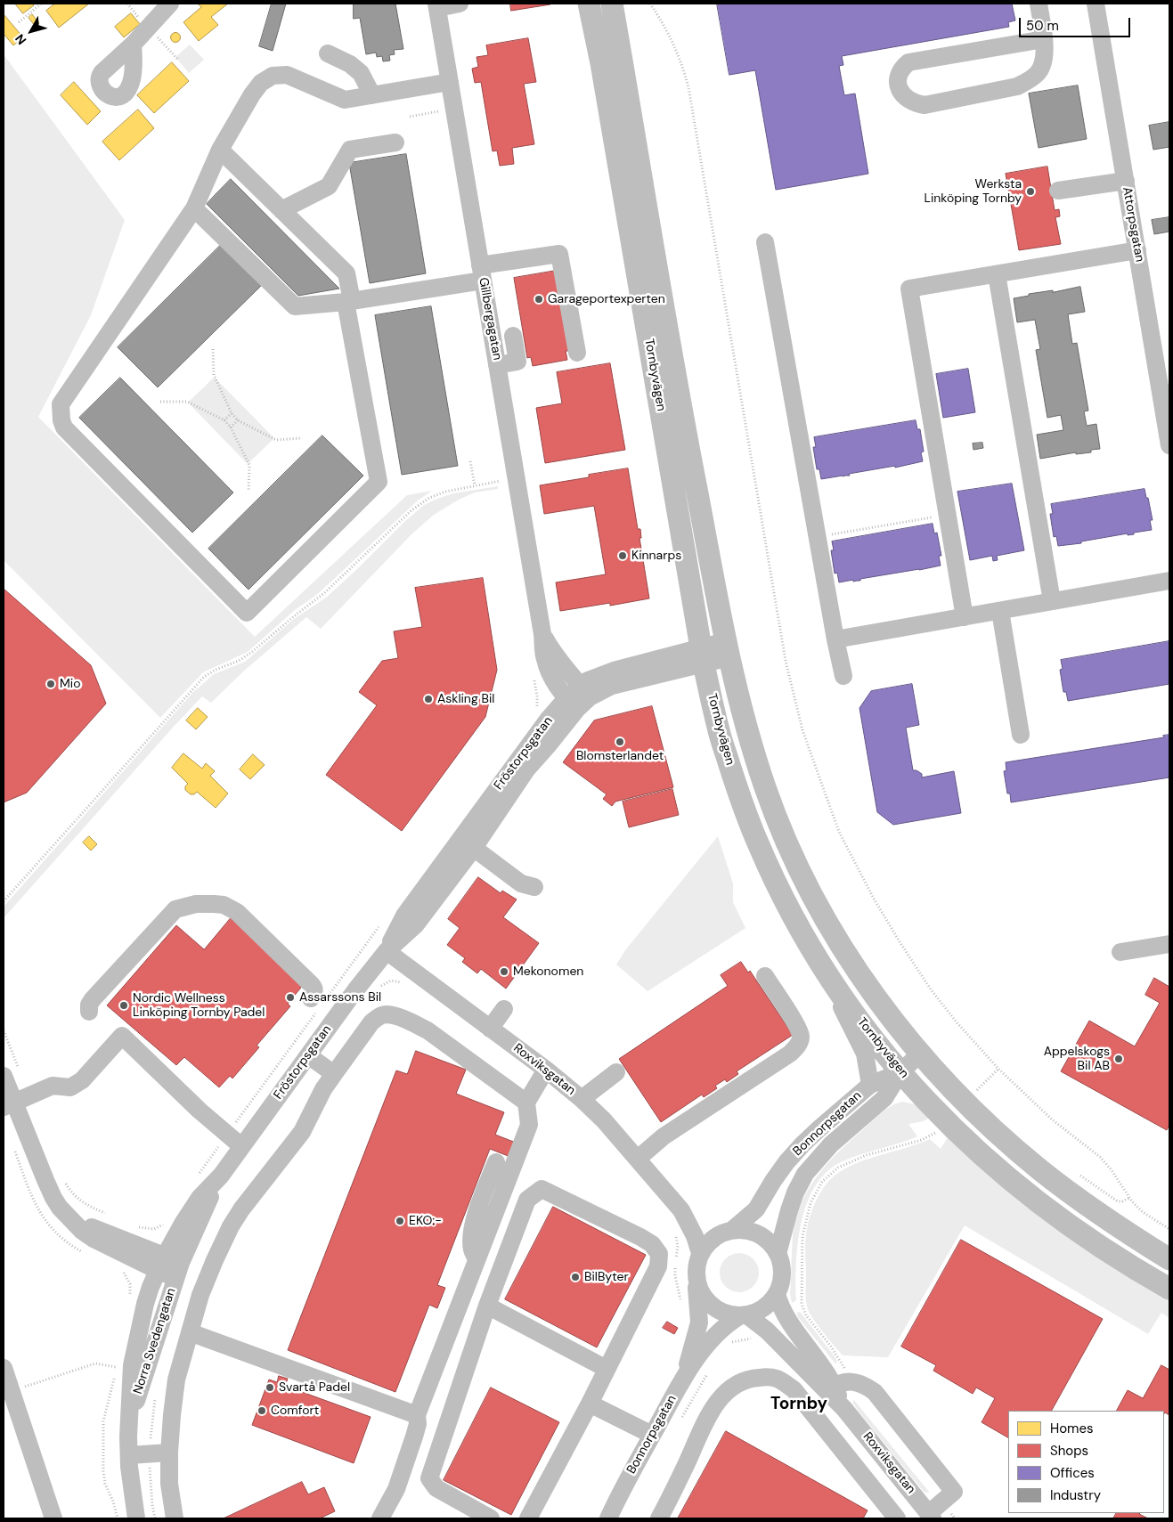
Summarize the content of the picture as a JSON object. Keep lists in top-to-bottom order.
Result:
{
  "streets": {
    "main road": ["Tornbyvägen"],
    "street": [
      "Attorpsgatan",
      "Gillbergagatan",
      "Fröstorpsgatan",
      "Roxviksgatan",
      "Bonnorpsgatan",
      "Norra Svedengatan"
    ]
  },
  "crossings": [
    ["Gillbergagatan", "Fröstorpsgatan"],
    ["Tornbyvägen", "Fröstorpsgatan"],
    ["Tornbyvägen", "Bonnorpsgatan"],
    ["Fröstorpsgatan", "Roxviksgatan"],
    ["Fröstorpsgatan", "Norra Svedengatan"],
    ["Roxviksgatan", "Bonnorpsgatan"]
  ],
  "districts": ["Tornby"],
  "places": [
    "Werksta Linköping Tornby",
    "Garageportexperten",
    "Kinnarps",
    "Mio",
    "Askling Bil",
    "Blomsterlandet",
    "Mekonomen",
    "Assarssons Bil",
    "Nordic Wellness Linköping Tornby Padel",
    "Appelskogs Bil AB",
    "EKO:-",
    "BilByter",
    "Svartå Padel",
    "Comfort"
  ],
  "legend": [
    "Homes",
    "Shops",
    "Offices",
    "Industry"
  ],
  "scale_bar": "50 m",
  "north": "bottom left"
}
